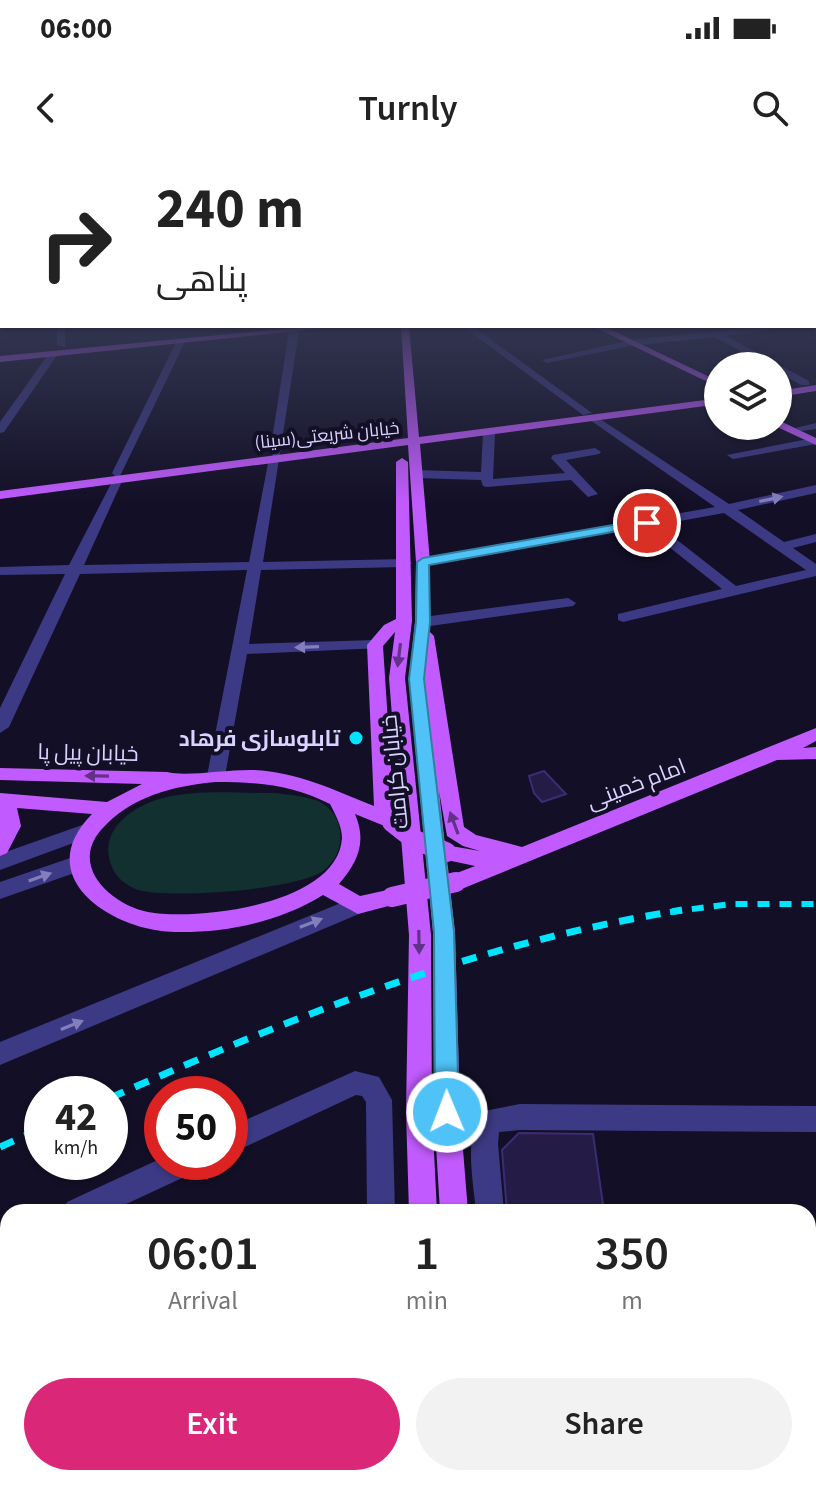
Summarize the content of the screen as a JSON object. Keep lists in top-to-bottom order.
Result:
{
  "streets": {
    "main road": [
      "خیابان شریعتی(سینا)",
      "خیابان پیل پا",
      "خیابان کرامت",
      "امام خمینی"
    ]
  },
  "crossings": [
    ["خیابان شریعتی(سینا)", "خیابان کرامت"]
  ],
  "places": ["تابلوسازی فرهاد"],
  "page": {
    "status": "06:00",
    "header": "Turnly",
    "turn": ["240 m", "پناهی"],
    "speed": "42 km/h",
    "limit": "50",
    "eta": [
      "06:01",
      "Arrival",
      "1",
      "min",
      "350",
      "m"
    ],
    "buttons": ["Exit", "Share"]
  }
}
